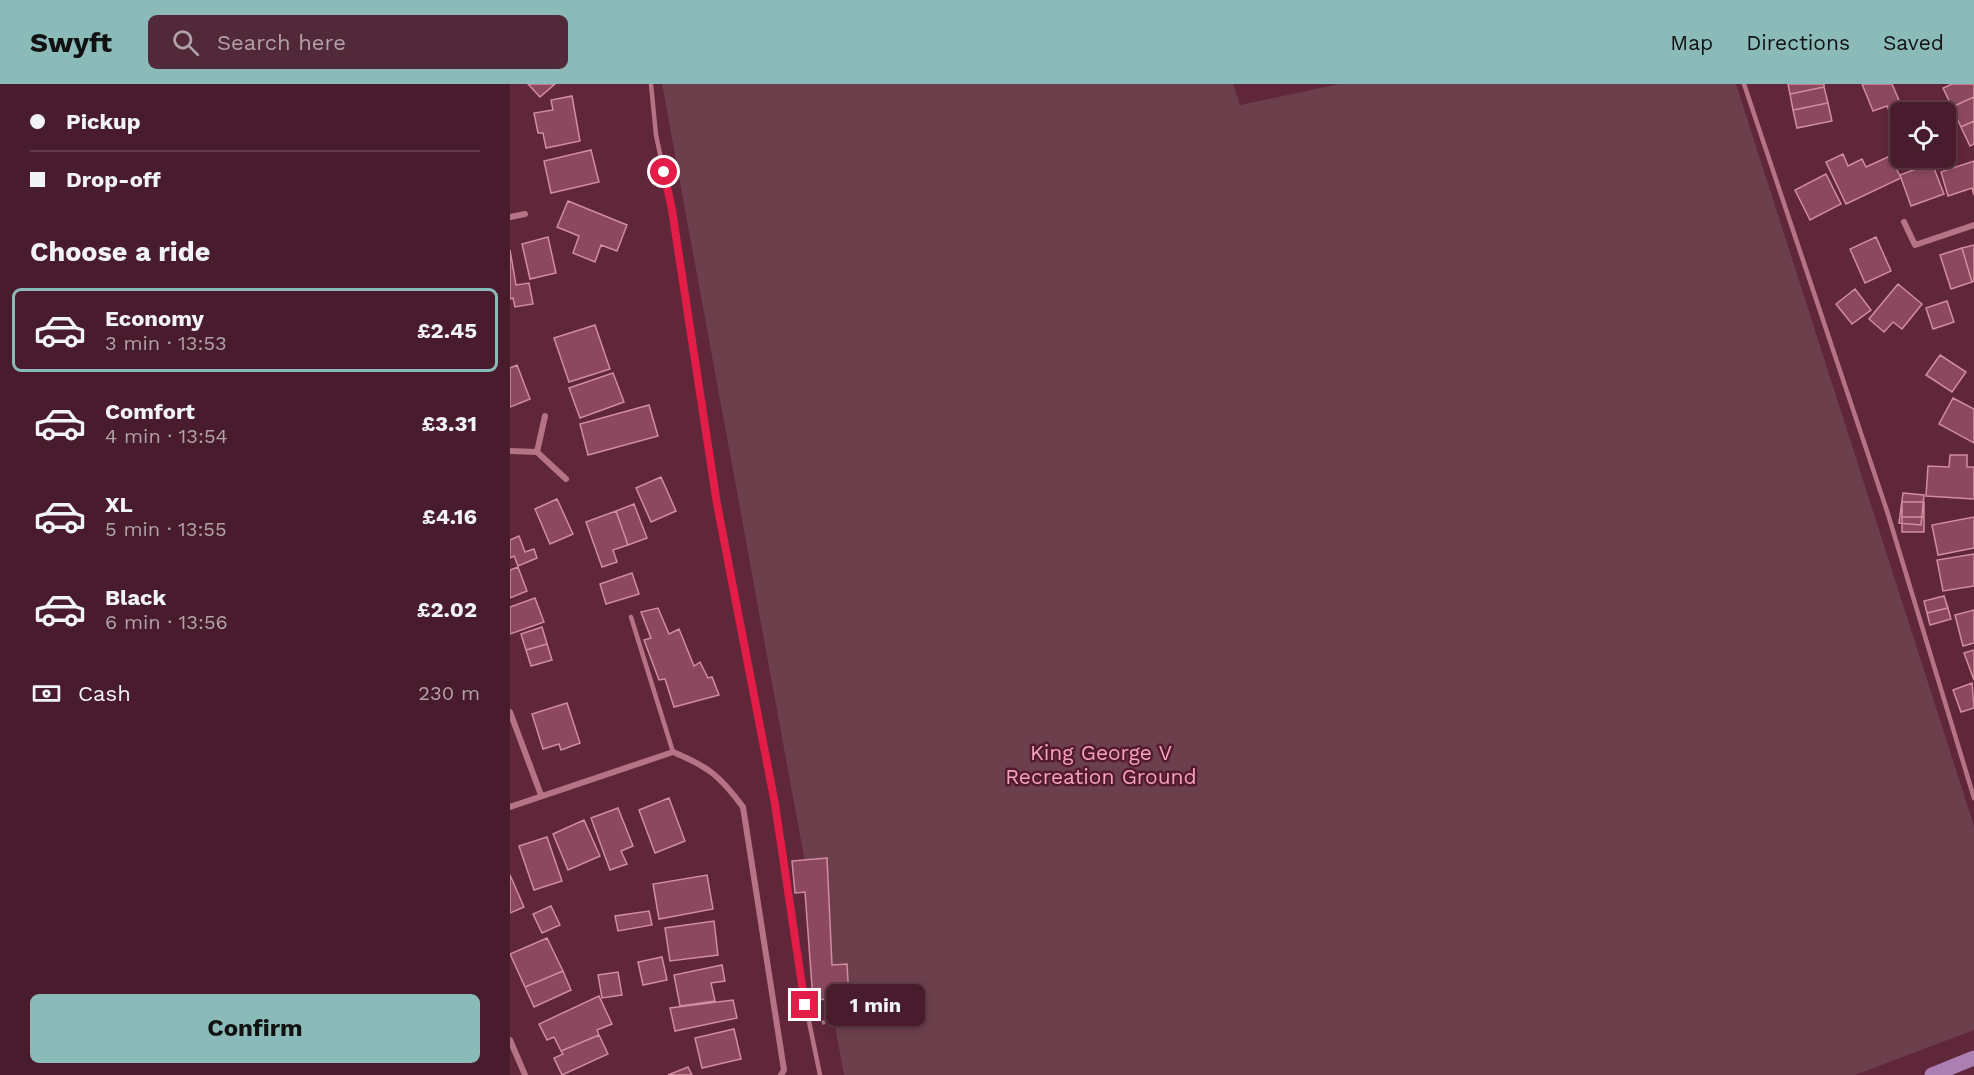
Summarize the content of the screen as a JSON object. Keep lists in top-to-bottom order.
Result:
{
  "parks": ["King George V Recreation Ground"],
  "page": {
    "header": "Swyft",
    "search": "Search here",
    "nav": ["Map", "Directions", "Saved"],
    "banner": ["Pickup", "Drop-off"],
    "heading": "Choose a ride",
    "list": [
      {
        "name": "Economy",
        "note": "3 min · 13:53",
        "value": "£2.45"
      },
      {
        "name": "Comfort",
        "note": "4 min · 13:54",
        "value": "£3.31"
      },
      {
        "name": "XL",
        "note": "5 min · 13:55",
        "value": "£4.16"
      },
      {
        "name": "Black",
        "note": "6 min · 13:56",
        "value": "£2.02"
      }
    ],
    "pay": ["Cash", "230 m"],
    "buttons": "Confirm",
    "bubble": "1 min"
  }
}
